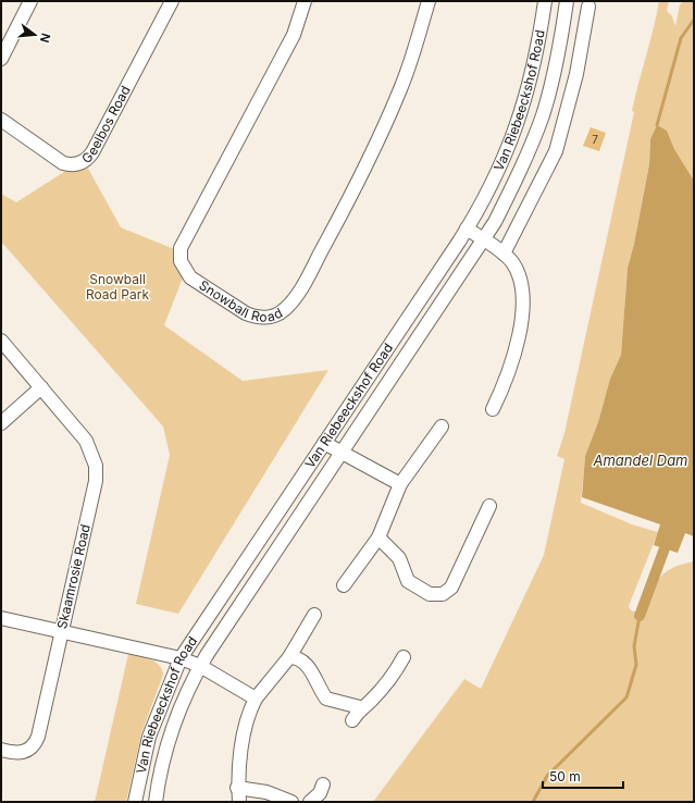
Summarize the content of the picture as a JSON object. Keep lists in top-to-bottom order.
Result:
{
  "streets": {
    "street": [
      "Van Riebeeckshof Road",
      "Geelbos Road",
      "Snowball Road",
      "Skaamrosie Road"
    ]
  },
  "water": ["Amandel Dam"],
  "parks": ["Snowball Road Park"],
  "house_numbers": ["7"],
  "scale_bar": "50 m",
  "north": "right"
}
